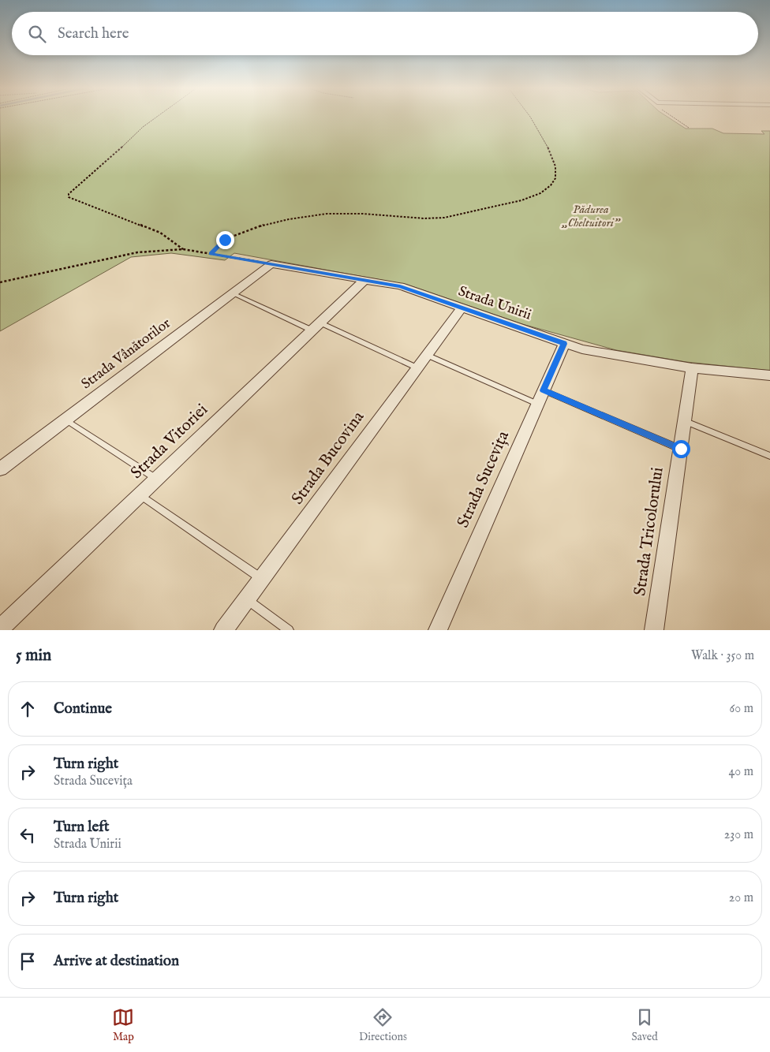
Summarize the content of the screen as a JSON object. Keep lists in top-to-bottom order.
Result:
{
  "streets": {
    "street": [
      "Strada Unirii",
      "Strada Vânătorilor",
      "Strada Vitoriei",
      "Strada Bucovina",
      "Strada Sucevița",
      "Strada Tricolorului"
    ]
  },
  "crossings": [
    ["Strada Unirii", "Strada Vânătorilor"],
    ["Strada Unirii", "Strada Vitoriei"],
    ["Strada Unirii", "Strada Bucovina"],
    ["Strada Unirii", "Strada Sucevița"],
    ["Strada Unirii", "Strada Tricolorului"]
  ],
  "parks": ["Pădurea „Cheltuitori”"],
  "page": {
    "search": "Search here",
    "heading": ["5 min", "Walk · 350 m"],
    "list": [
      ["Continue", "60 m"],
      ["Turn right", "Strada Sucevița", "40 m"],
      ["Turn left", "Strada Unirii", "230 m"],
      ["Turn right", "20 m"],
      "Arrive at destination"
    ],
    "nav": ["Map", "Directions", "Saved"]
  }
}
